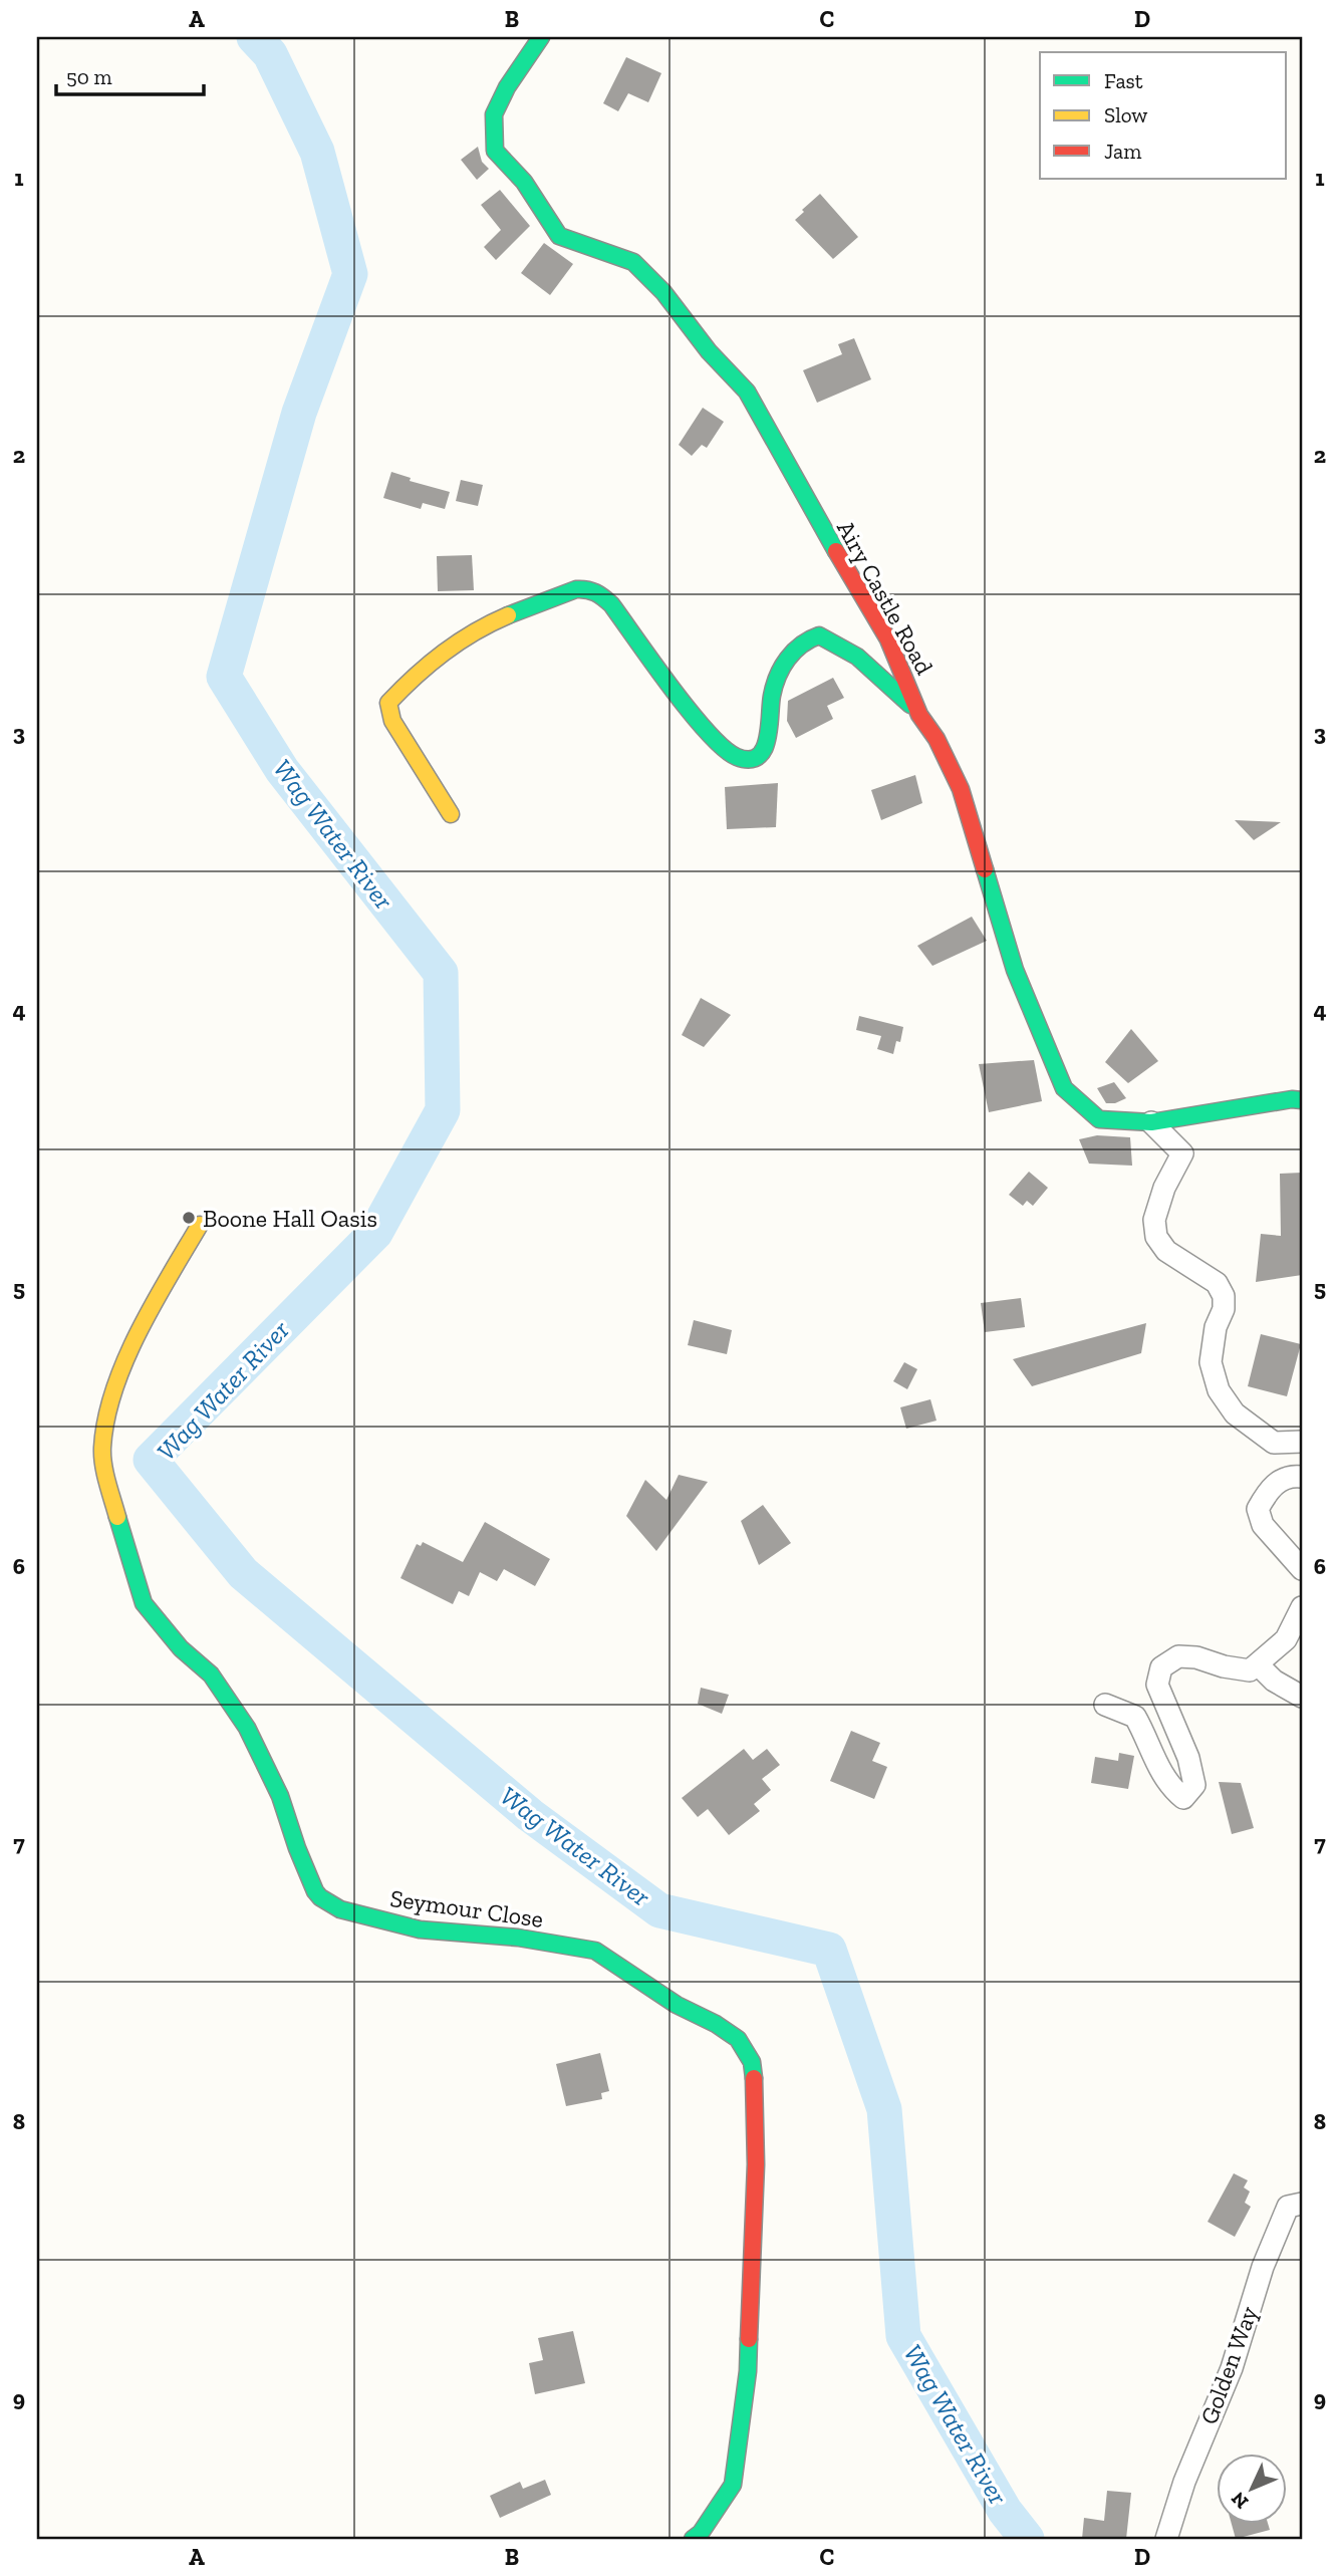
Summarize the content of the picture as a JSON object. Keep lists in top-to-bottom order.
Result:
{
  "streets": {
    "street": ["Airy Castle Road", "Seymour Close", "Golden Way"]
  },
  "water": ["Wag Water River"],
  "places": ["Boone Hall Oasis"],
  "legend": ["Fast", "Slow", "Jam"],
  "scale_bar": "50 m",
  "north": "bottom left",
  "grid": {
    "columns": [
      "A",
      "B",
      "C",
      "D"
    ],
    "rows": [
      "1",
      "2",
      "3",
      "4",
      "5",
      "6",
      "7",
      "8",
      "9"
    ]
  }
}
